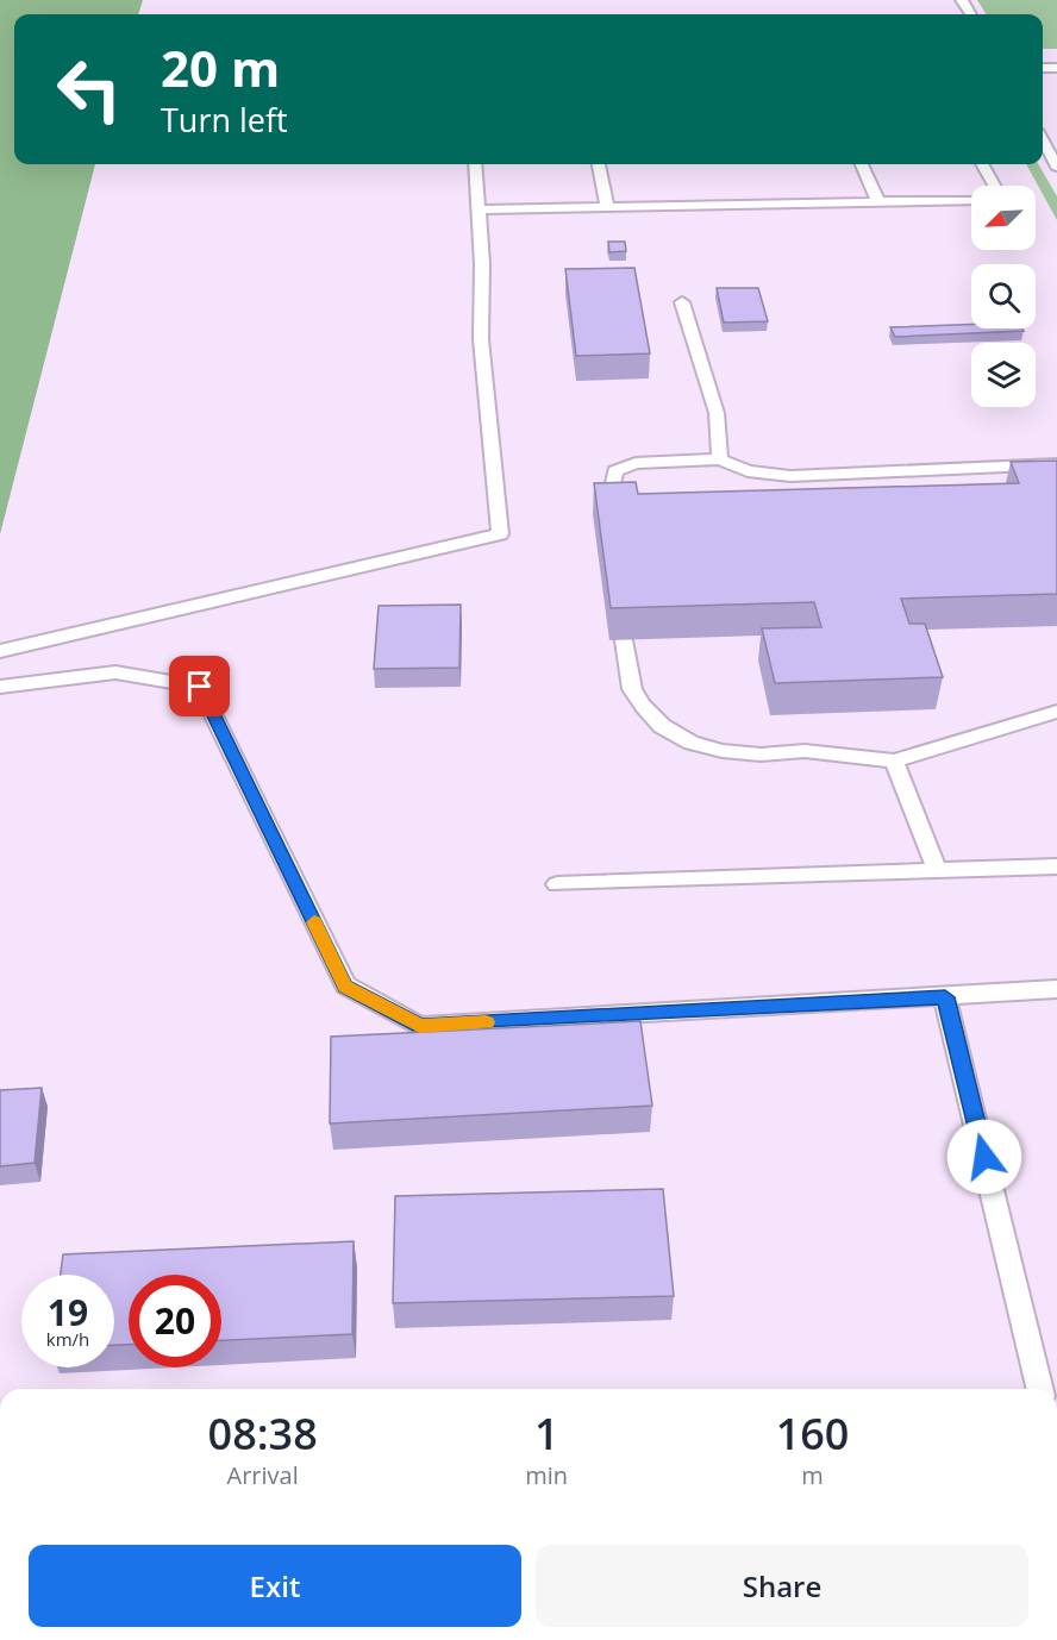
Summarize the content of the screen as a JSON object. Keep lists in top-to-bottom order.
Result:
{
  "north": "bottom left",
  "page": {
    "turn": ["20 m", "Turn left"],
    "speed": "19 km/h",
    "limit": "20",
    "eta": [
      "08:38",
      "Arrival",
      "1",
      "min",
      "160",
      "m"
    ],
    "buttons": ["Exit", "Share"]
  }
}
